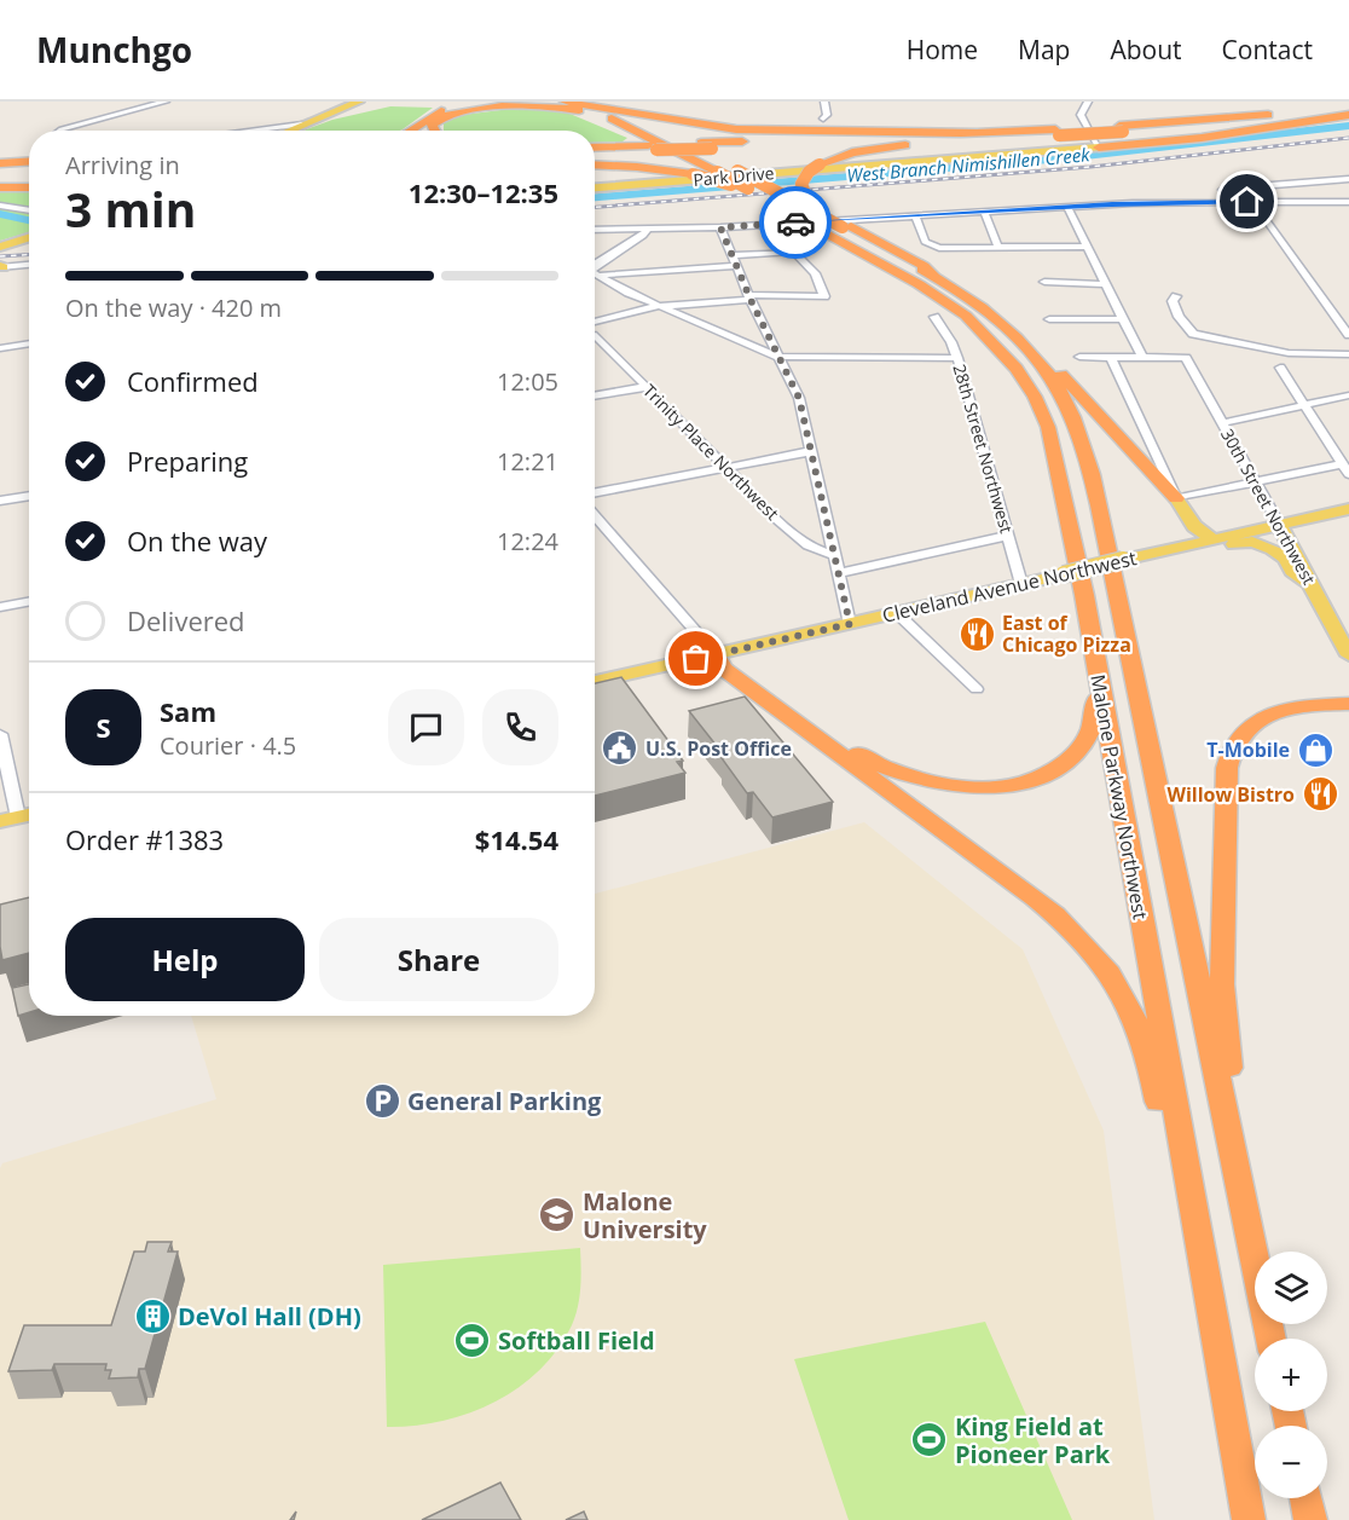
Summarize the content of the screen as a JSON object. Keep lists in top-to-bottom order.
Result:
{
  "streets": {
    "highway": ["Malone Parkway Northwest"],
    "main road": ["Park Drive", "30th Street Northwest", "Cleveland Avenue Northwest"],
    "street": ["28th Street Northwest", "Trinity Place Northwest"]
  },
  "crossings": [
    ["28th Street Northwest", "Cleveland Avenue Northwest"],
    ["30th Street Northwest", "Cleveland Avenue Northwest"]
  ],
  "water": ["West Branch Nimishillen Creek"],
  "places": {
    "restaurant": ["East of Chicago Pizza", "Willow Bistro"],
    "public building": ["U.S. Post Office"],
    "shop": ["T-Mobile"],
    "parking": ["General Parking"],
    "school or university": ["Malone University"],
    "building": ["DeVol Hall (DH)"],
    "sports": ["Softball Field", "King Field at Pioneer Park"]
  },
  "page": {
    "header": "Munchgo",
    "nav": [
      "Home",
      "Map",
      "About",
      "Contact"
    ],
    "heading": ["3 min", "Arriving in", "12:30–12:35"],
    "panel": [
      "Sam",
      "Courier · 4.5",
      "Order #1383",
      "$14.54"
    ],
    "bar": "On the way · 420 m",
    "list": [
      ["Confirmed", "12:05"],
      ["Preparing", "12:21"],
      ["On the way", "12:24"],
      "Delivered"
    ],
    "round": "S",
    "buttons": ["Help", "Share"],
    "map_buttons": ["+", "−"]
  }
}
